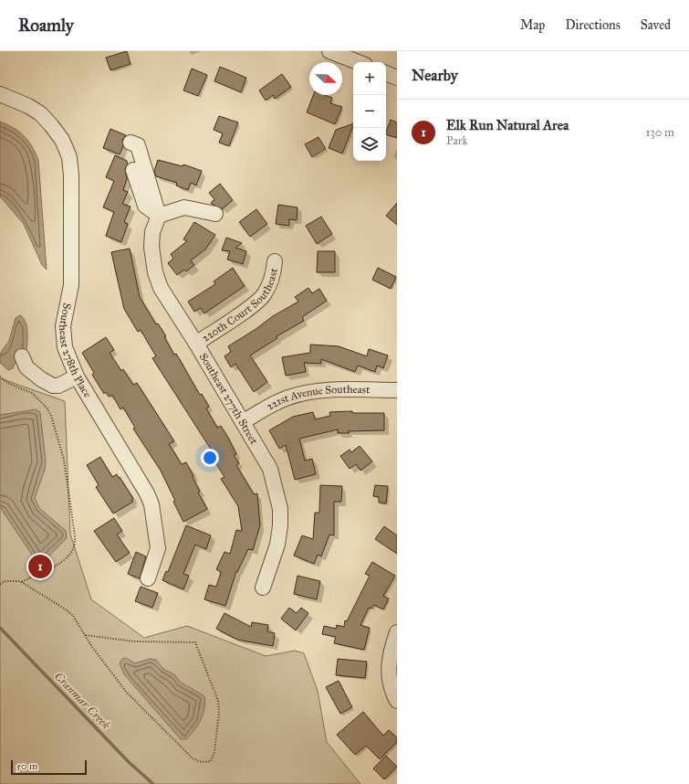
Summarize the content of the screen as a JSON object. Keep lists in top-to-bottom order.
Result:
{
  "streets": {
    "street": [
      "220th Court Southeast",
      "Southeast 278th Place",
      "Southeast 277th Street",
      "221st Avenue Southeast"
    ]
  },
  "crossings": [
    ["220th Court Southeast", "Southeast 277th Street"],
    ["Southeast 277th Street", "221st Avenue Southeast"]
  ],
  "water": ["Cranmar Creek"],
  "scale_bar": "50 m",
  "north": "right",
  "page": {
    "header": "Roamly",
    "nav": ["Map", "Directions", "Saved"],
    "heading": "Nearby",
    "map_buttons": ["+", "−"],
    "list": [
      {
        "mark": "1",
        "name": "Elk Run Natural Area",
        "note": "Park",
        "value": "130 m"
      }
    ],
    "pins": "1",
    "scale": "50 m"
  }
}
